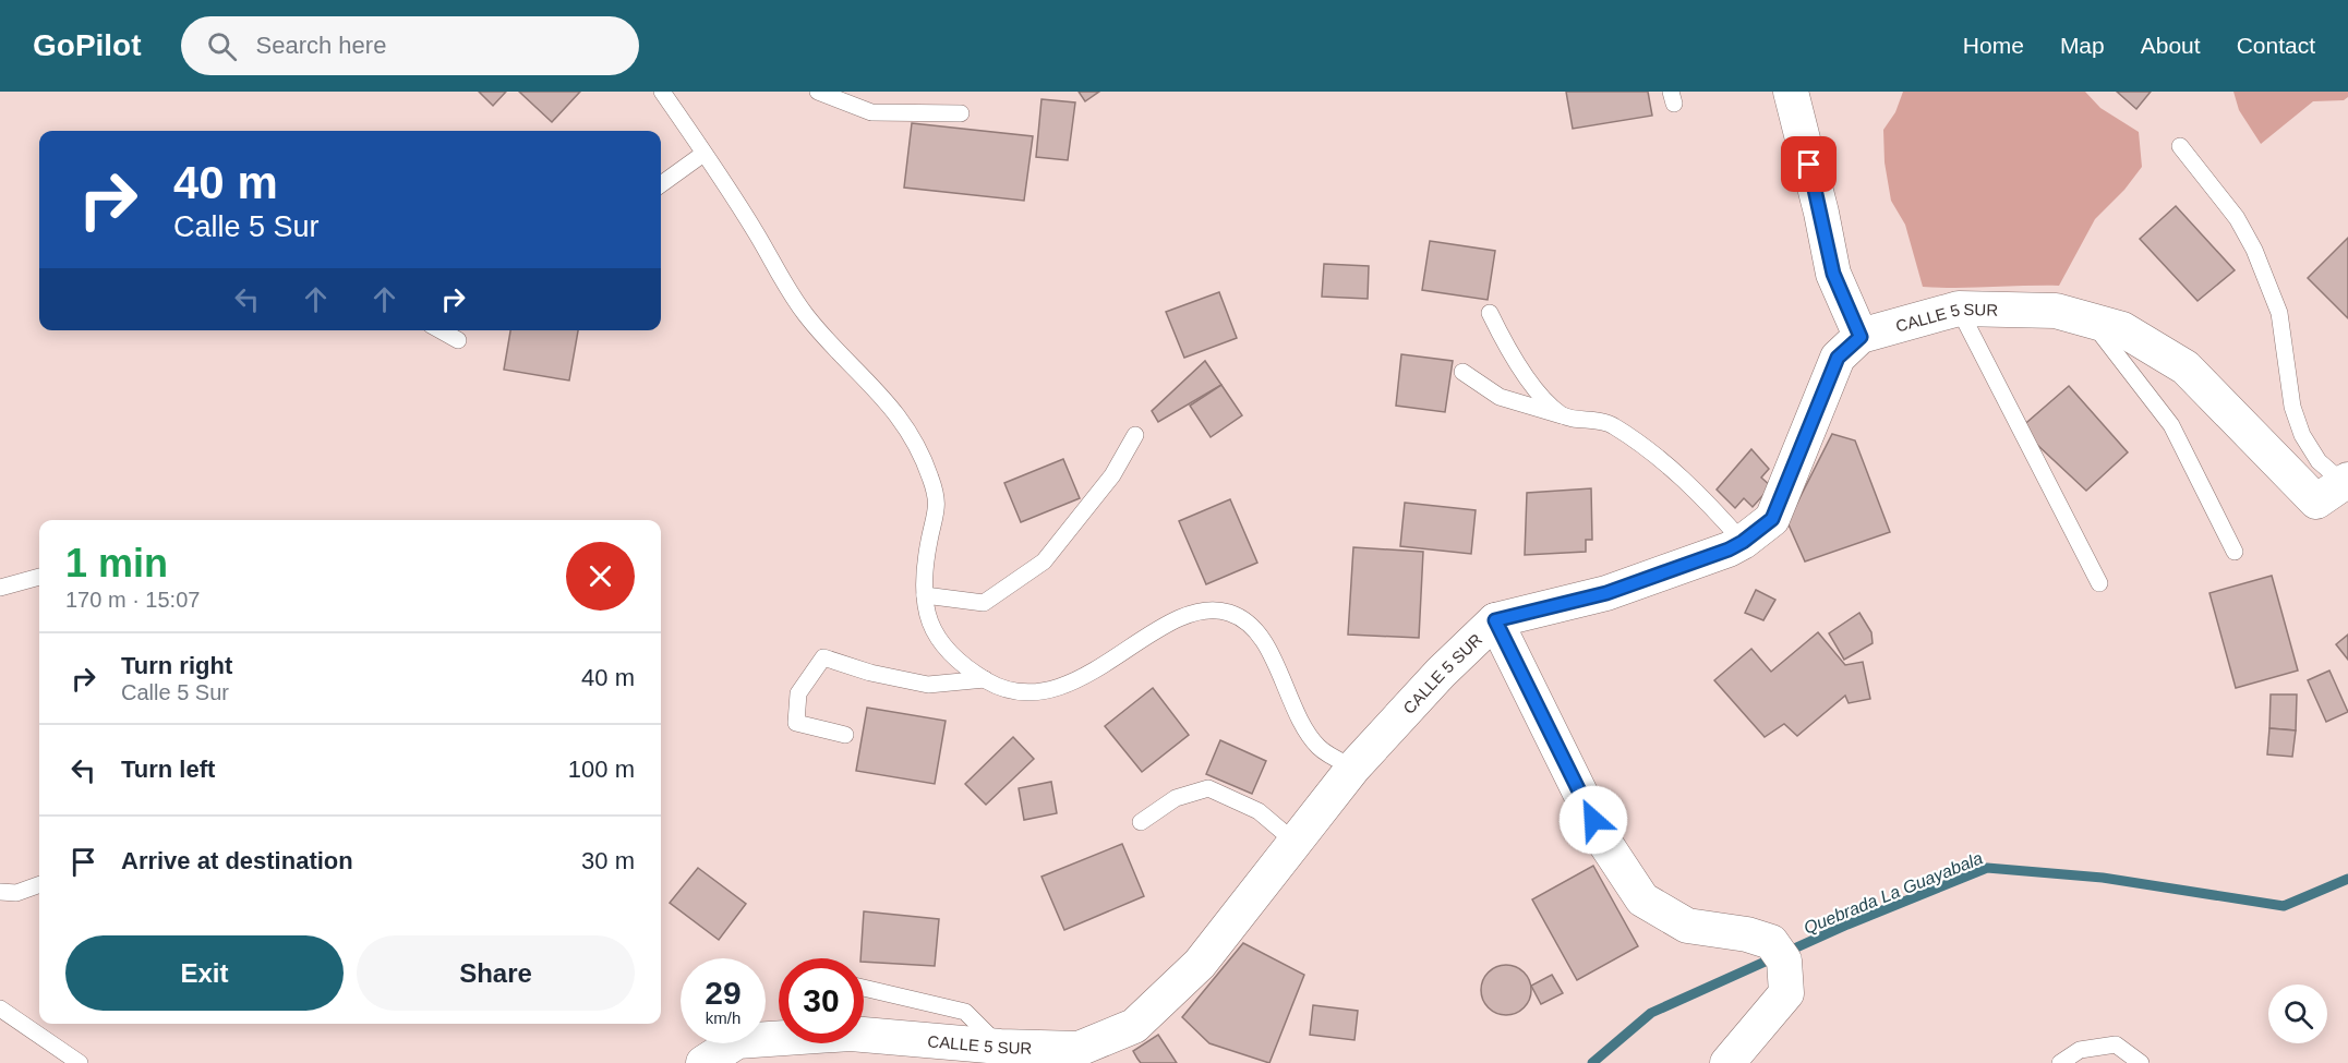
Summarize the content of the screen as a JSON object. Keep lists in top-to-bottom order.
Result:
{
  "streets": {
    "street": ["CALLE 5 SUR"]
  },
  "water": ["Quebrada La Guayabala"],
  "page": {
    "header": "GoPilot",
    "search": "Search here",
    "nav": [
      "Home",
      "Map",
      "About",
      "Contact"
    ],
    "turn": ["40 m", "Calle 5 Sur"],
    "heading": ["1 min", "170 m · 15:07"],
    "list": [
      {
        "name": "Turn right",
        "note": "Calle 5 Sur",
        "value": "40 m"
      },
      {
        "name": "Turn left",
        "value": "100 m"
      },
      {
        "name": "Arrive at destination",
        "value": "30 m"
      }
    ],
    "buttons": ["Exit", "Share"],
    "speed": "29 km/h",
    "limit": "30"
  }
}
